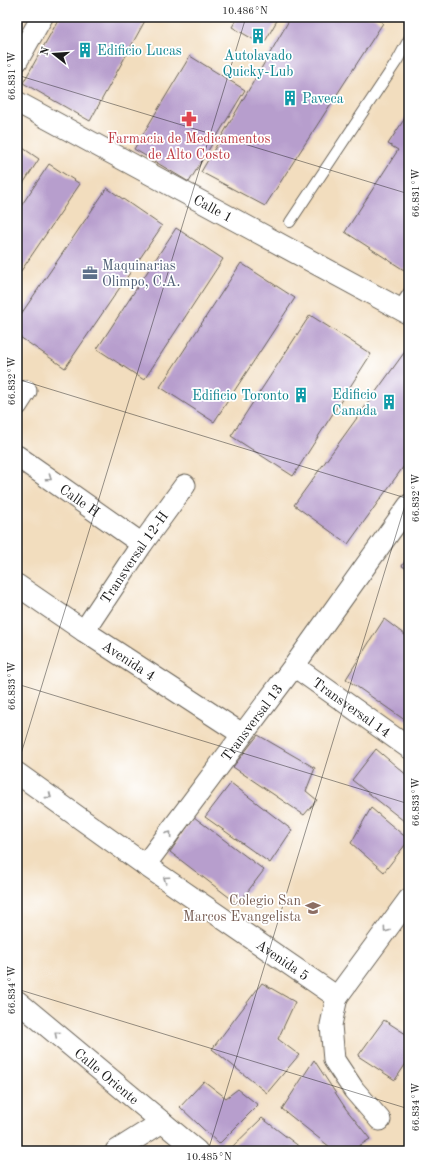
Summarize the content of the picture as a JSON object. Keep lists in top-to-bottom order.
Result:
{
  "streets": {
    "street": [
      "Calle 1",
      "Calle H",
      "Transversal 12-H",
      "Avenida 4",
      "Transversal 14",
      "Transversal 13",
      "Avenida 5",
      "Calle Oriente"
    ]
  },
  "crossings": [
    ["Calle H", "Transversal 12-H"],
    ["Transversal 12-H", "Avenida 4"],
    ["Avenida 4", "Transversal 13"],
    ["Transversal 14", "Transversal 13"],
    ["Transversal 13", "Avenida 5"]
  ],
  "one_way": ["Calle H", "Transversal 13", "Calle Oriente"],
  "places": {
    "building": [
      "Autolavado Quicky-Lub",
      "Edificio Lucas",
      "Paveca",
      "Edificio Toronto",
      "Edificio Canada"
    ],
    "pharmacy": ["Farmacia de Medicamentos de Alto Costo"],
    "office": ["Maquinarias Olimpo, C.A."],
    "school or university": ["Colegio San Marcos Evangelista"]
  },
  "north": "left",
  "coordinates": [
    "10.486°N",
    "66.831°W",
    "66.832°W",
    "66.833°W",
    "66.834°W",
    "10.485°N"
  ]
}
